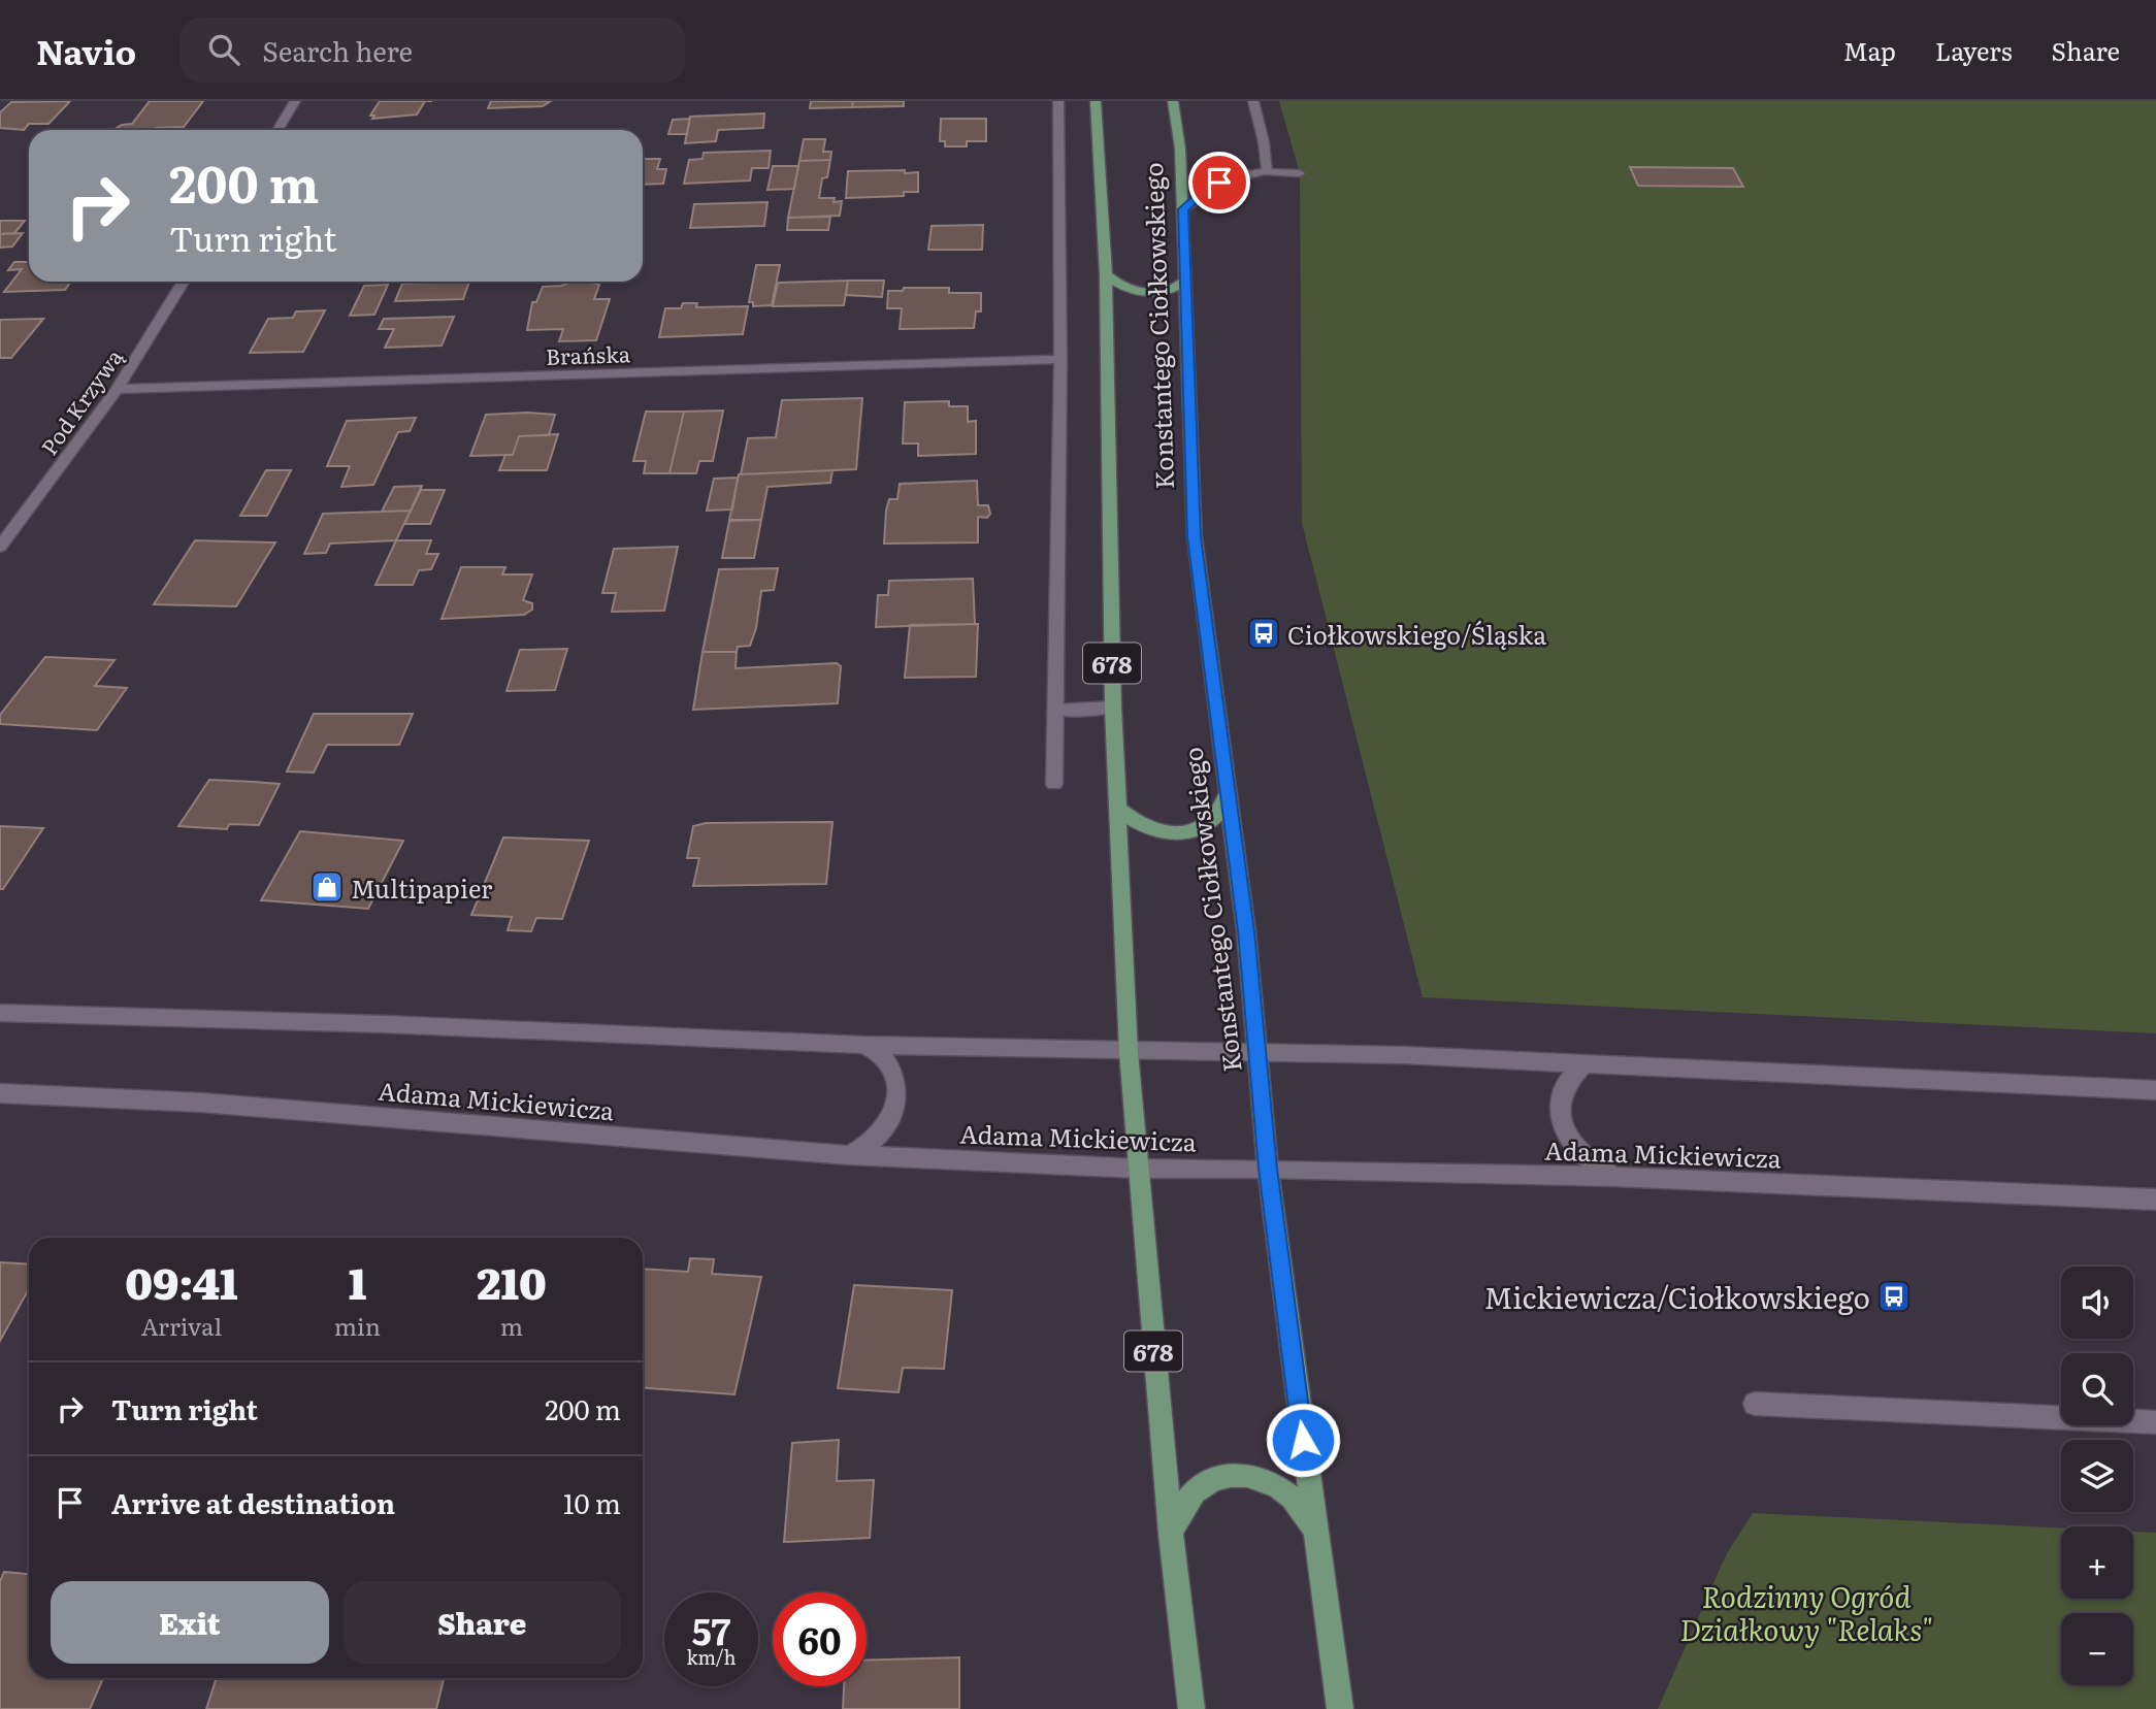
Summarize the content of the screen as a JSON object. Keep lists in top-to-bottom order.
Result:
{
  "streets": {
    "main road": ["Konstantego Ciołkowskiego", "678"],
    "street": ["Brańska", "Pod Krzywą", "Adama Mickiewicza"]
  },
  "crossings": [
    ["Konstantego Ciołkowskiego", "Adama Mickiewicza"],
    ["Brańska", "Pod Krzywą"]
  ],
  "parks": ["Rodzinny Ogród Działkowy \"Relaks\""],
  "places": {
    "bus stop": ["Ciołkowskiego/Śląska", "Mickiewicza/Ciołkowskiego"],
    "shop": ["Multipapier"]
  },
  "page": {
    "header": "Navio",
    "search": "Search here",
    "nav": ["Map", "Layers", "Share"],
    "turn": ["200 m", "Turn right"],
    "eta": [
      "09:41",
      "Arrival",
      "1",
      "min",
      "210",
      "m"
    ],
    "map_buttons": ["+", "−"],
    "list": [
      {
        "name": "Turn right",
        "value": "200 m"
      },
      {
        "name": "Arrive at destination",
        "value": "10 m"
      }
    ],
    "buttons": ["Exit", "Share"],
    "speed": "57 km/h",
    "limit": "60"
  }
}
